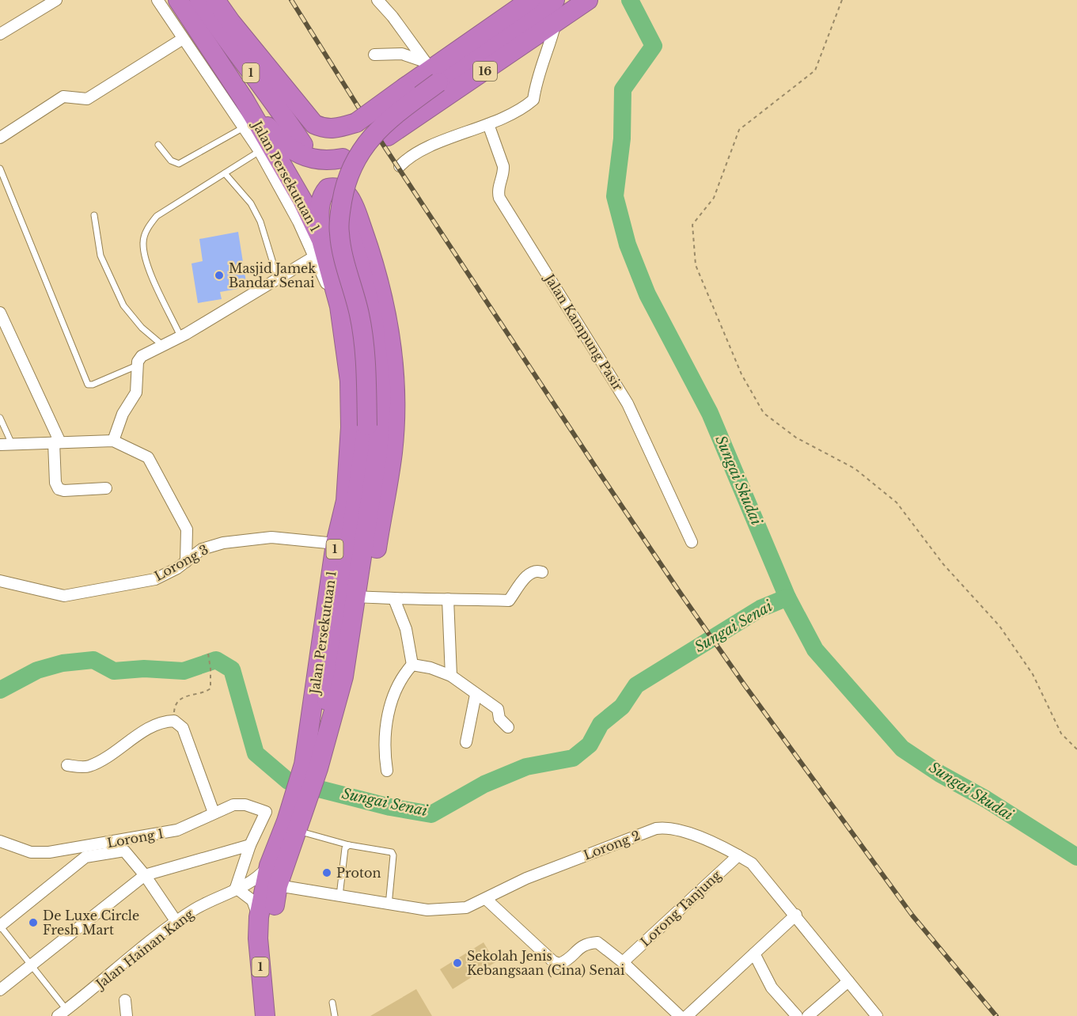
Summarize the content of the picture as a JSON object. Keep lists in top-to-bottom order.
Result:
{
  "streets": {
    "highway": ["16", "1", "Jalan Persekutuan 1"],
    "street": [
      "Jalan Kampung Pasir",
      "Lorong 3",
      "Lorong 1",
      "Lorong 2",
      "Lorong Tanjung",
      "Jalan Hainan Kang"
    ]
  },
  "crossings": [
    ["Jalan Persekutuan 1", "Lorong 3"],
    ["Jalan Persekutuan 1", "Lorong 2"],
    ["Jalan Persekutuan 1", "Jalan Hainan Kang"],
    ["Lorong 2", "Lorong Tanjung"]
  ],
  "water": ["Sungai Skudai", "Sungai Senai"],
  "places": [
    "Masjid Jamek Bandar Senai",
    "Proton",
    "De Luxe Circle Fresh Mart",
    "Sekolah Jenis Kebangsaan (Cina) Senai"
  ]
}
